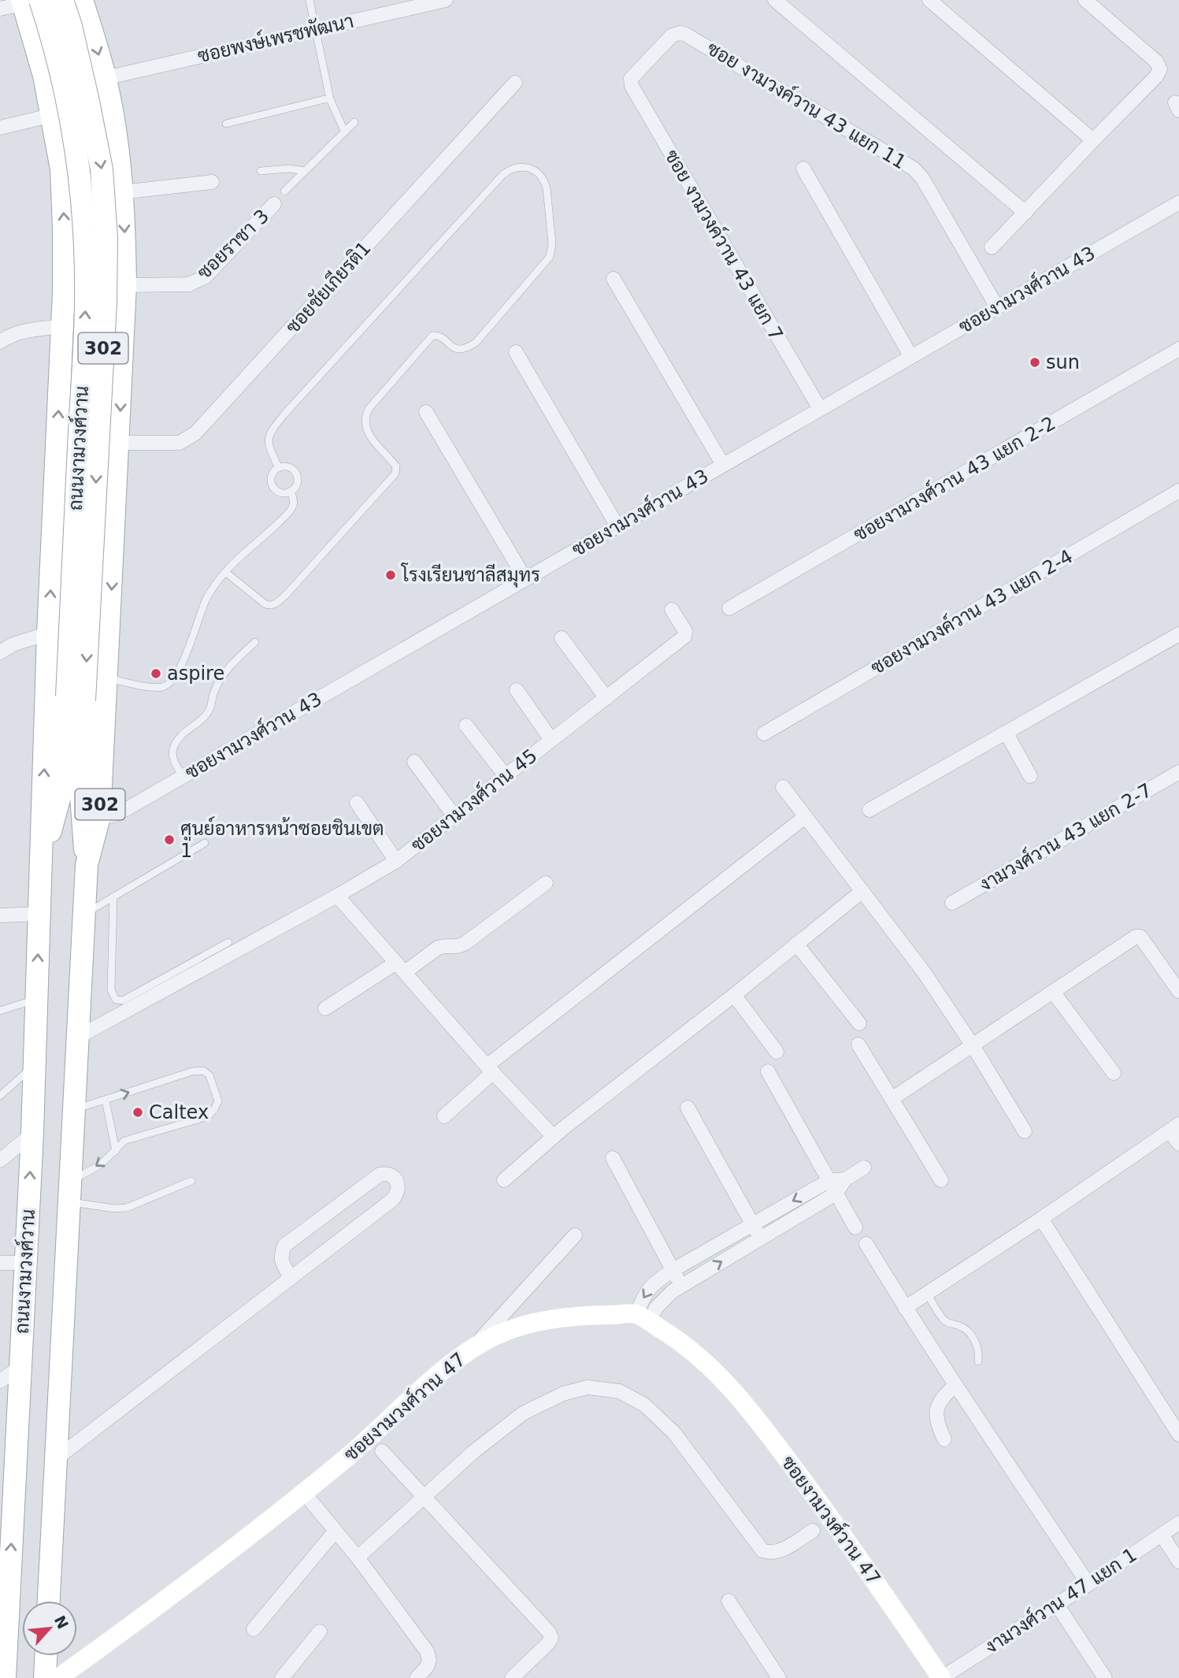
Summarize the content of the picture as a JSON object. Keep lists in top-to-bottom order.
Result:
{
  "streets": {
    "main road": ["302", "ถนนงามวงศ์วาน"],
    "street": [
      "ซอยพงษ์เพรชพัฒนา",
      "ซอย งามวงค์วาน 43 แยก 11",
      "ซอยราชา 3",
      "ซอย งามวงค์วาน 43 แยก 7",
      "ซอยชัยเกียรติ1",
      "ซอยงามวงศ์วาน 43",
      "ซอยงามวงศ์วาน 43 แยก 2-2",
      "ซอยงามวงค์วาน 43 แยก 2-4",
      "ซอยงามวงศ์วาน 45",
      "งามวงศ์วาน 43 แยก 2-7",
      "ซอยงามวงศ์วาน 47",
      "งามวงศ์วาน 47 แยก 1"
    ]
  },
  "crossings": [
    ["ซอยพงษ์เพรชพัฒนา", "ถนนงามวงศ์วาน"],
    ["ซอย งามวงค์วาน 43 แยก 11", "ซอย งามวงค์วาน 43 แยก 7"],
    ["ซอย งามวงค์วาน 43 แยก 11", "ซอยงามวงศ์วาน 43"],
    ["ซอยราชา 3", "ถนนงามวงศ์วาน"],
    ["ซอย งามวงค์วาน 43 แยก 7", "ซอยงามวงศ์วาน 43"],
    ["ซอยชัยเกียรติ1", "ถนนงามวงศ์วาน"],
    ["ซอยงามวงศ์วาน 43", "ถนนงามวงศ์วาน"],
    ["ถนนงามวงศ์วาน", "ซอยงามวงศ์วาน 45"],
    ["ซอยงามวงศ์วาน 47", "งามวงศ์วาน 47 แยก 1"]
  ],
  "places": [
    "sun",
    "โรงเรียนชาลีสมุทร",
    "aspire",
    "ศูนย์อาหารหน้าซอยชินเขต 1",
    "Caltex"
  ],
  "north": "top right"
}
